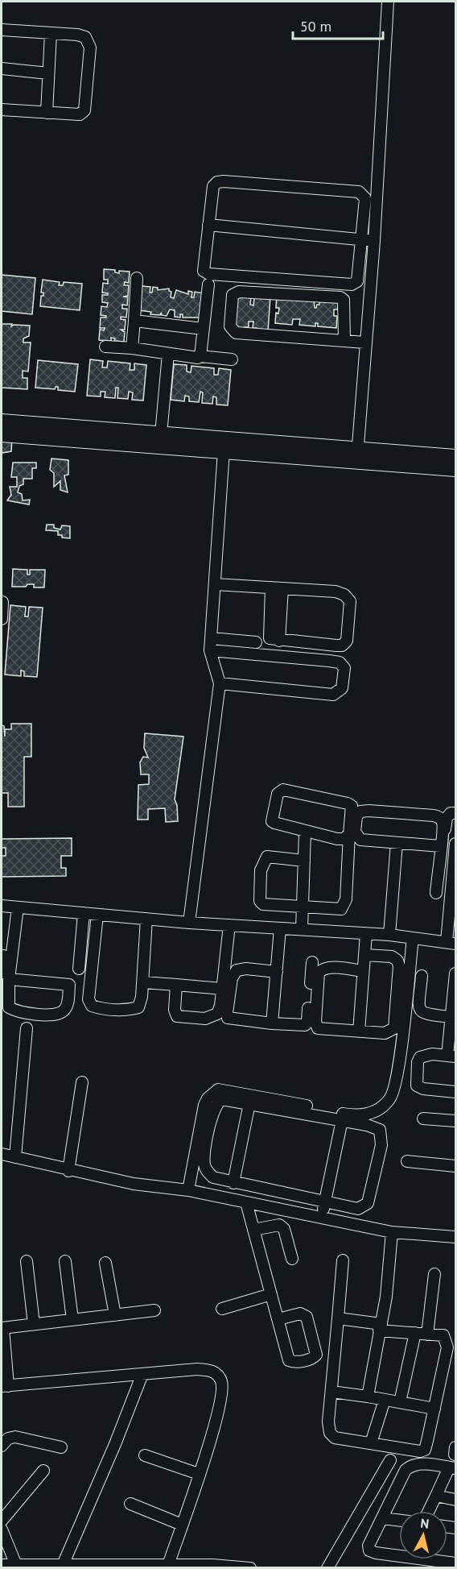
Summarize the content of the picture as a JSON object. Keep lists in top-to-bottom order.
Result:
{
  "scale_bar": "50 m",
  "north": "top"
}
